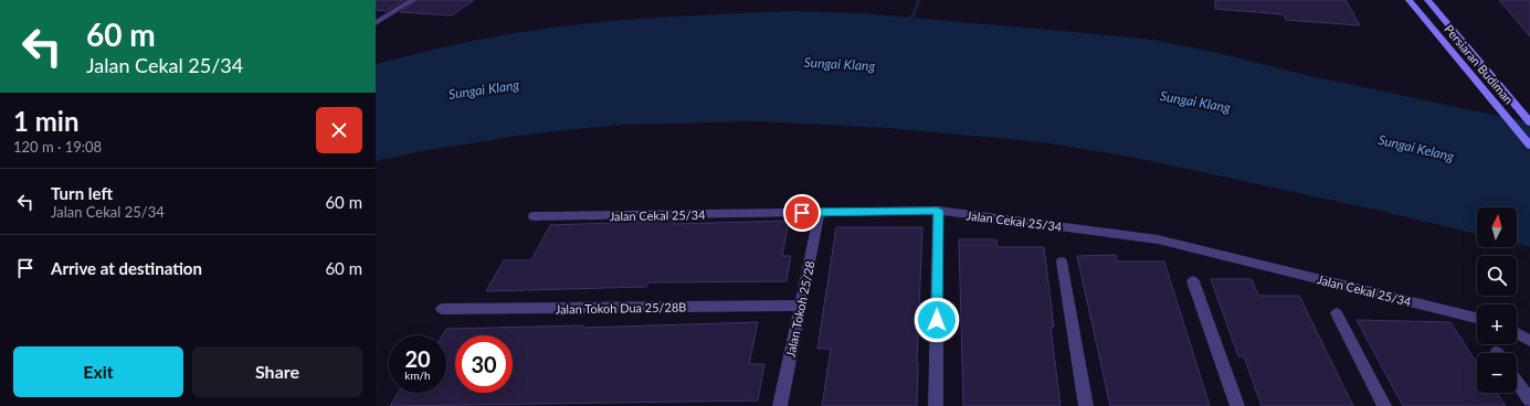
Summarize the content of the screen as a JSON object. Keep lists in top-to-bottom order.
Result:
{
  "streets": {
    "main road": ["Persiaran Budiman"],
    "street": ["Jalan Cekal 25/34", "Jalan Tokoh Dua 25/28B", "Jalan Tokoh 25/28"]
  },
  "crossings": [
    ["Jalan Cekal 25/34", "Jalan Tokoh 25/28"],
    ["Jalan Tokoh Dua 25/28B", "Jalan Tokoh 25/28"]
  ],
  "water": ["Sungai Klang", "Sungai Kelang"],
  "north": "top",
  "page": {
    "turn": ["60 m", "Jalan Cekal 25/34"],
    "heading": ["1 min", "120 m · 19:08"],
    "list": [
      {
        "name": "Turn left",
        "note": "Jalan Cekal 25/34",
        "value": "60 m"
      },
      {
        "name": "Arrive at destination",
        "value": "60 m"
      }
    ],
    "map_buttons": ["+", "−"],
    "speed": "20 km/h",
    "limit": "30",
    "buttons": ["Exit", "Share"]
  }
}
